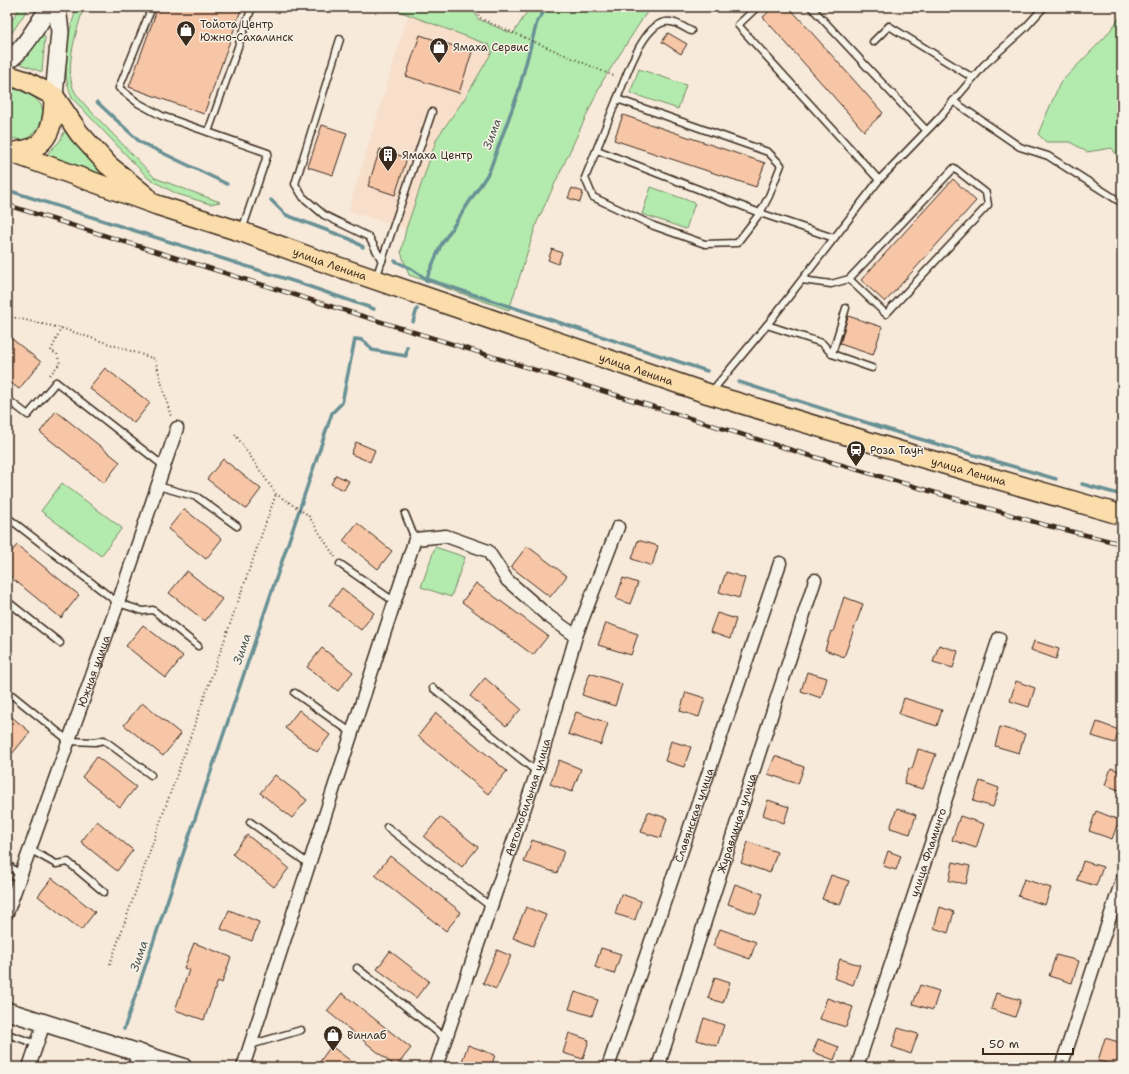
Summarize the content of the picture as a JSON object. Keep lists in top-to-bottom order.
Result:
{
  "streets": {
    "main road": ["улица Ленина"],
    "street": [
      "Южная улица",
      "Автомобильная улица",
      "Славянская улица",
      "Журавлиная улица",
      "улица Фламинго"
    ]
  },
  "water": ["Зима"],
  "places": {
    "shop": ["Тойота Центр Южно-Сахалинск", "Ямаха Сервис", "Винлаб"],
    "building": ["Ямаха Центр"],
    "station": ["Роза Таун"]
  },
  "scale_bar": "50 m"
}
